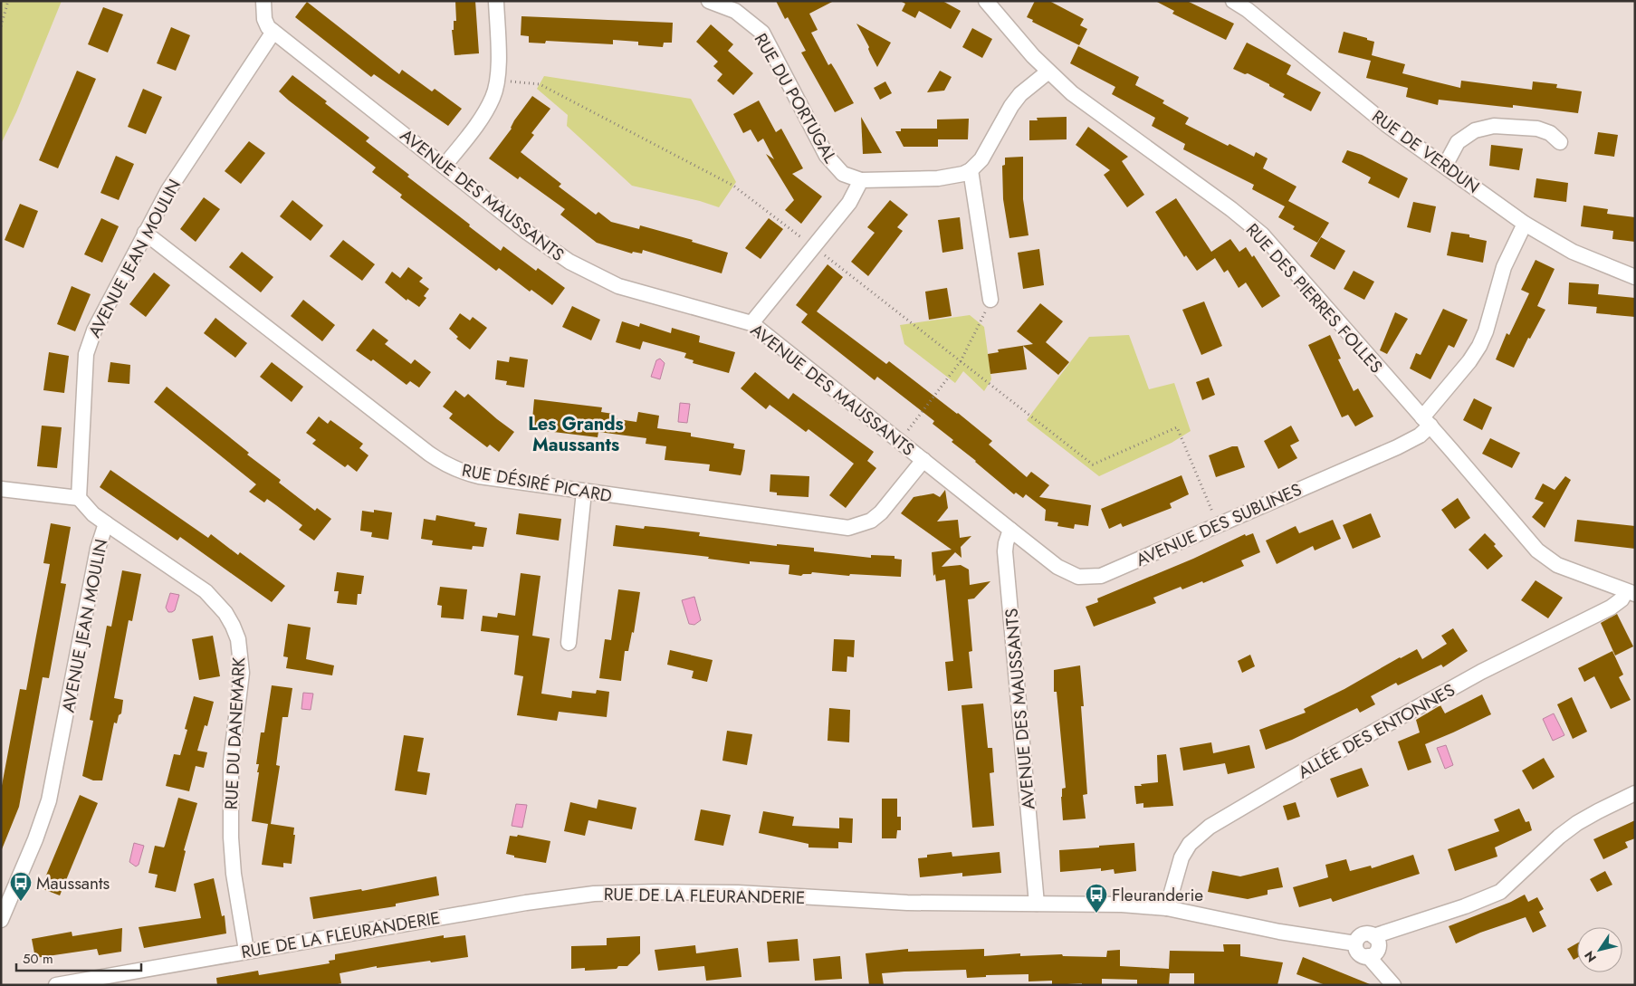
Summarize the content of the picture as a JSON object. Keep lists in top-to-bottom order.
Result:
{
  "streets": {
    "street": [
      "RUE DU PORTUGAL",
      "RUE DE VERDUN",
      "AVENUE DES MAUSSANTS",
      "AVENUE JEAN MOULIN",
      "RUE DES PIERRES FOLLES",
      "RUE DÉSIRÉ PICARD",
      "AVENUE DES SUBLINES",
      "ALLÉE DES ENTONNES",
      "RUE DU DANEMARK",
      "RUE DE LA FLEURANDERIE"
    ]
  },
  "crossings": [
    ["RUE DE VERDUN", "AVENUE DES SUBLINES"],
    ["AVENUE DES MAUSSANTS", "AVENUE JEAN MOULIN"],
    ["AVENUE DES MAUSSANTS", "RUE DÉSIRÉ PICARD"],
    ["AVENUE DES MAUSSANTS", "AVENUE DES SUBLINES"],
    ["AVENUE DES MAUSSANTS", "RUE DE LA FLEURANDERIE"],
    ["AVENUE JEAN MOULIN", "RUE DÉSIRÉ PICARD"],
    ["AVENUE JEAN MOULIN", "RUE DU DANEMARK"],
    ["RUE DES PIERRES FOLLES", "AVENUE DES SUBLINES"],
    ["RUE DES PIERRES FOLLES", "ALLÉE DES ENTONNES"],
    ["ALLÉE DES ENTONNES", "RUE DE LA FLEURANDERIE"],
    ["RUE DU DANEMARK", "RUE DE LA FLEURANDERIE"]
  ],
  "districts": ["Les Grands Maussants"],
  "places": {
    "bus stop": ["Maussants", "Fleuranderie"]
  },
  "scale_bar": "50 m",
  "north": "bottom left"
}
